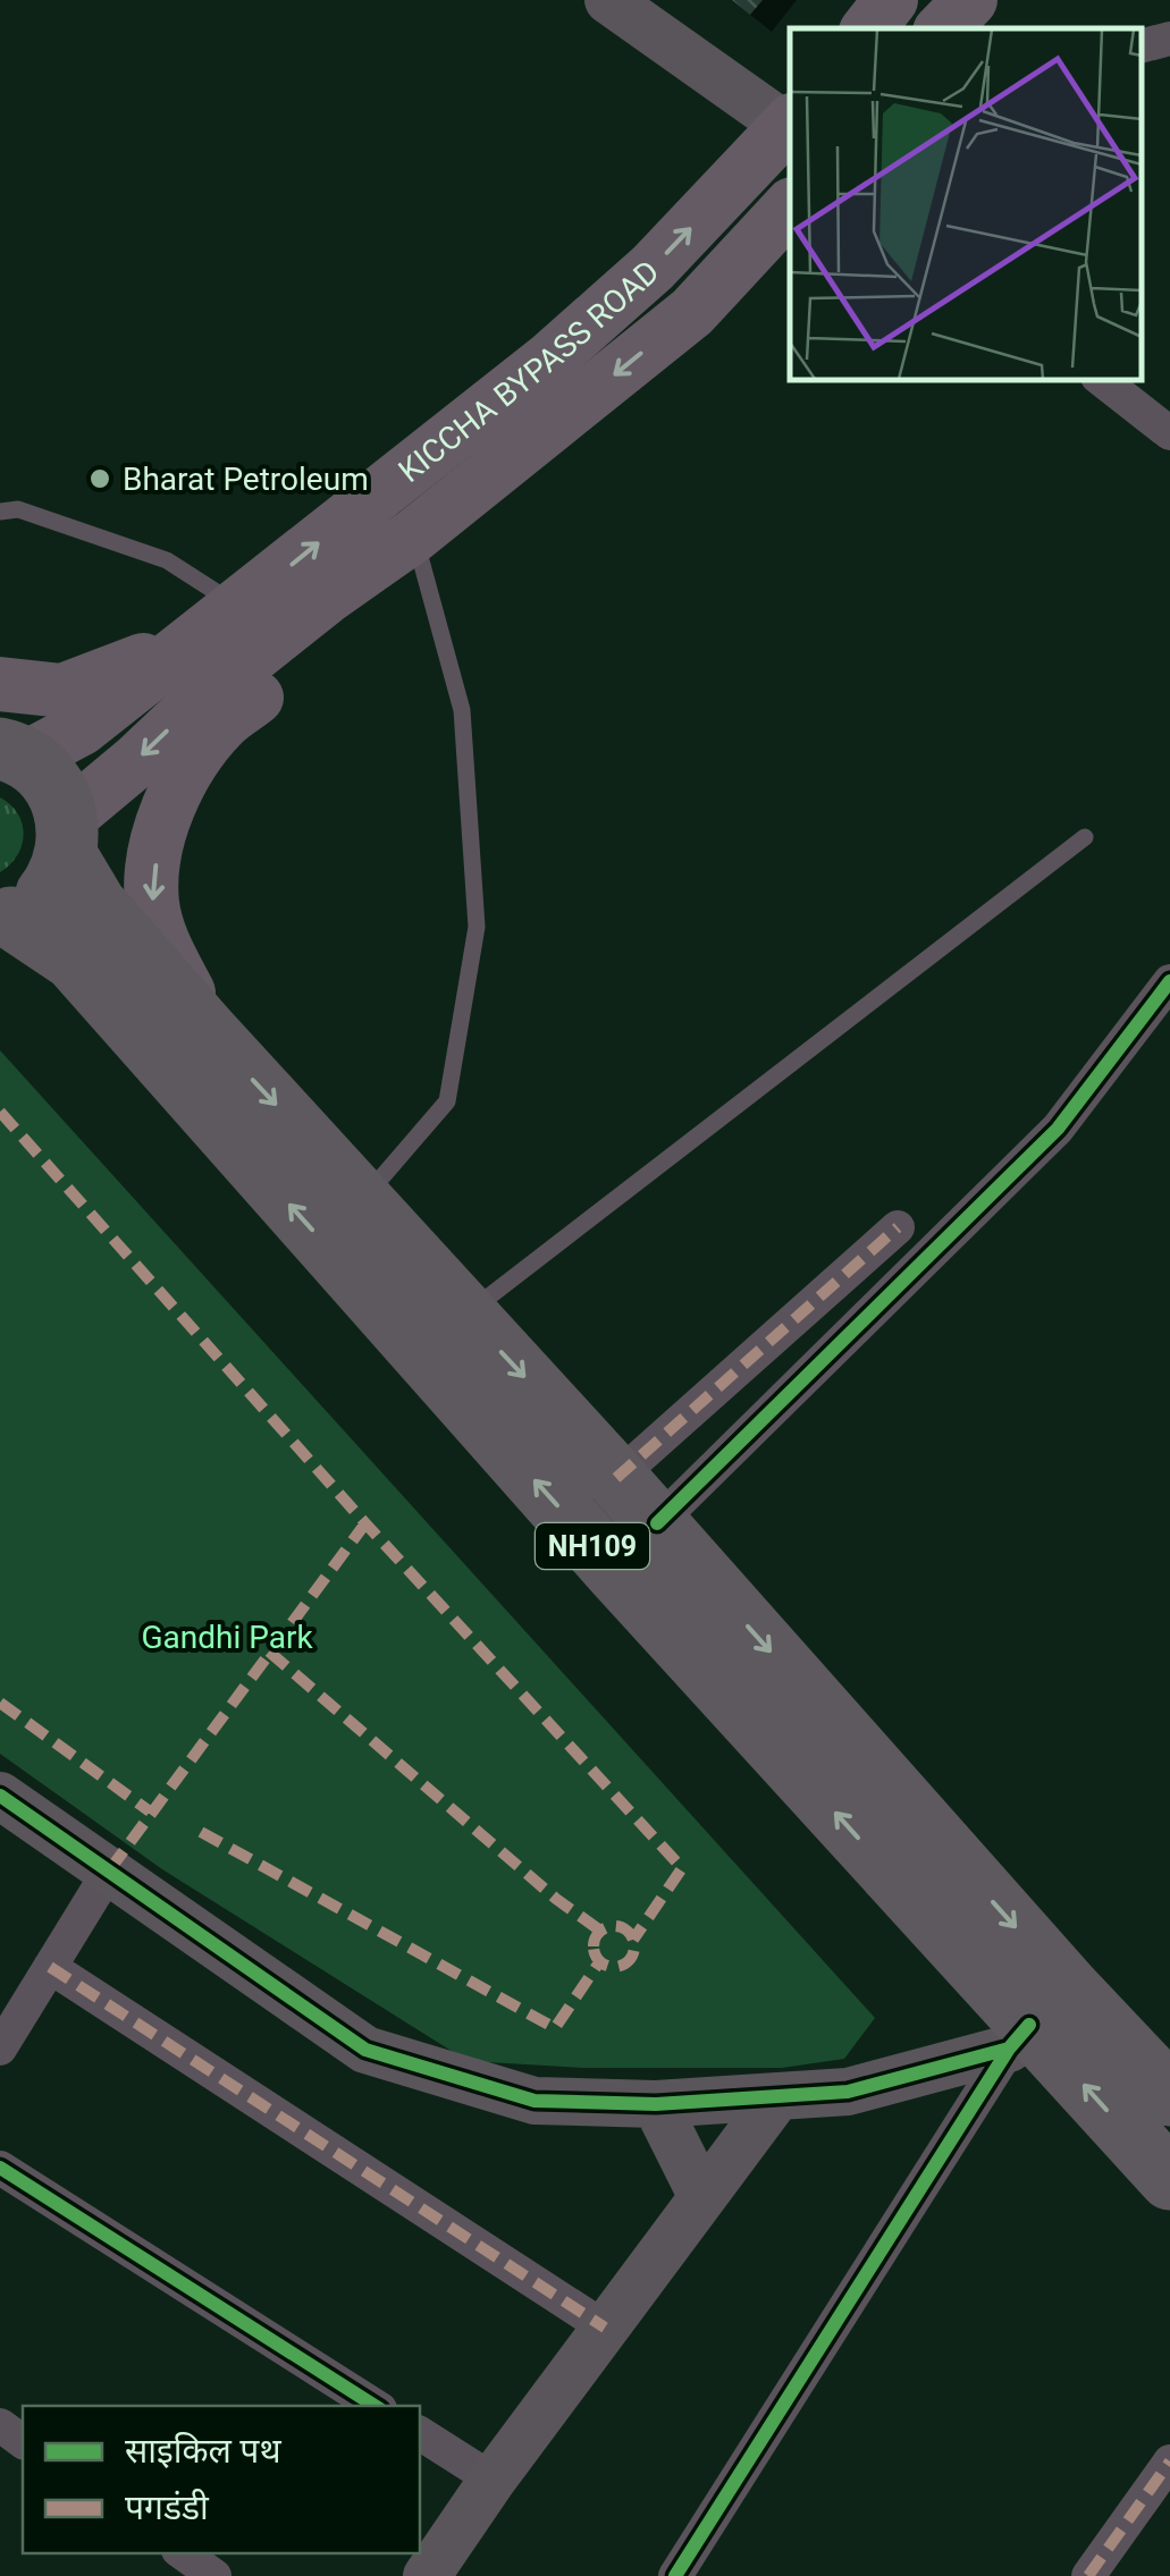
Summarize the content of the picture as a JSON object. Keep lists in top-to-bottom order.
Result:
{
  "streets": {
    "highway": ["NH109"],
    "main road": ["KICCHA BYPASS ROAD"]
  },
  "crossings": [
    ["KICCHA BYPASS ROAD", "NH109"]
  ],
  "parks": ["Gandhi Park"],
  "places": ["Bharat Petroleum"],
  "legend": ["साइकिल पथ", "पगडंडी"]
}
